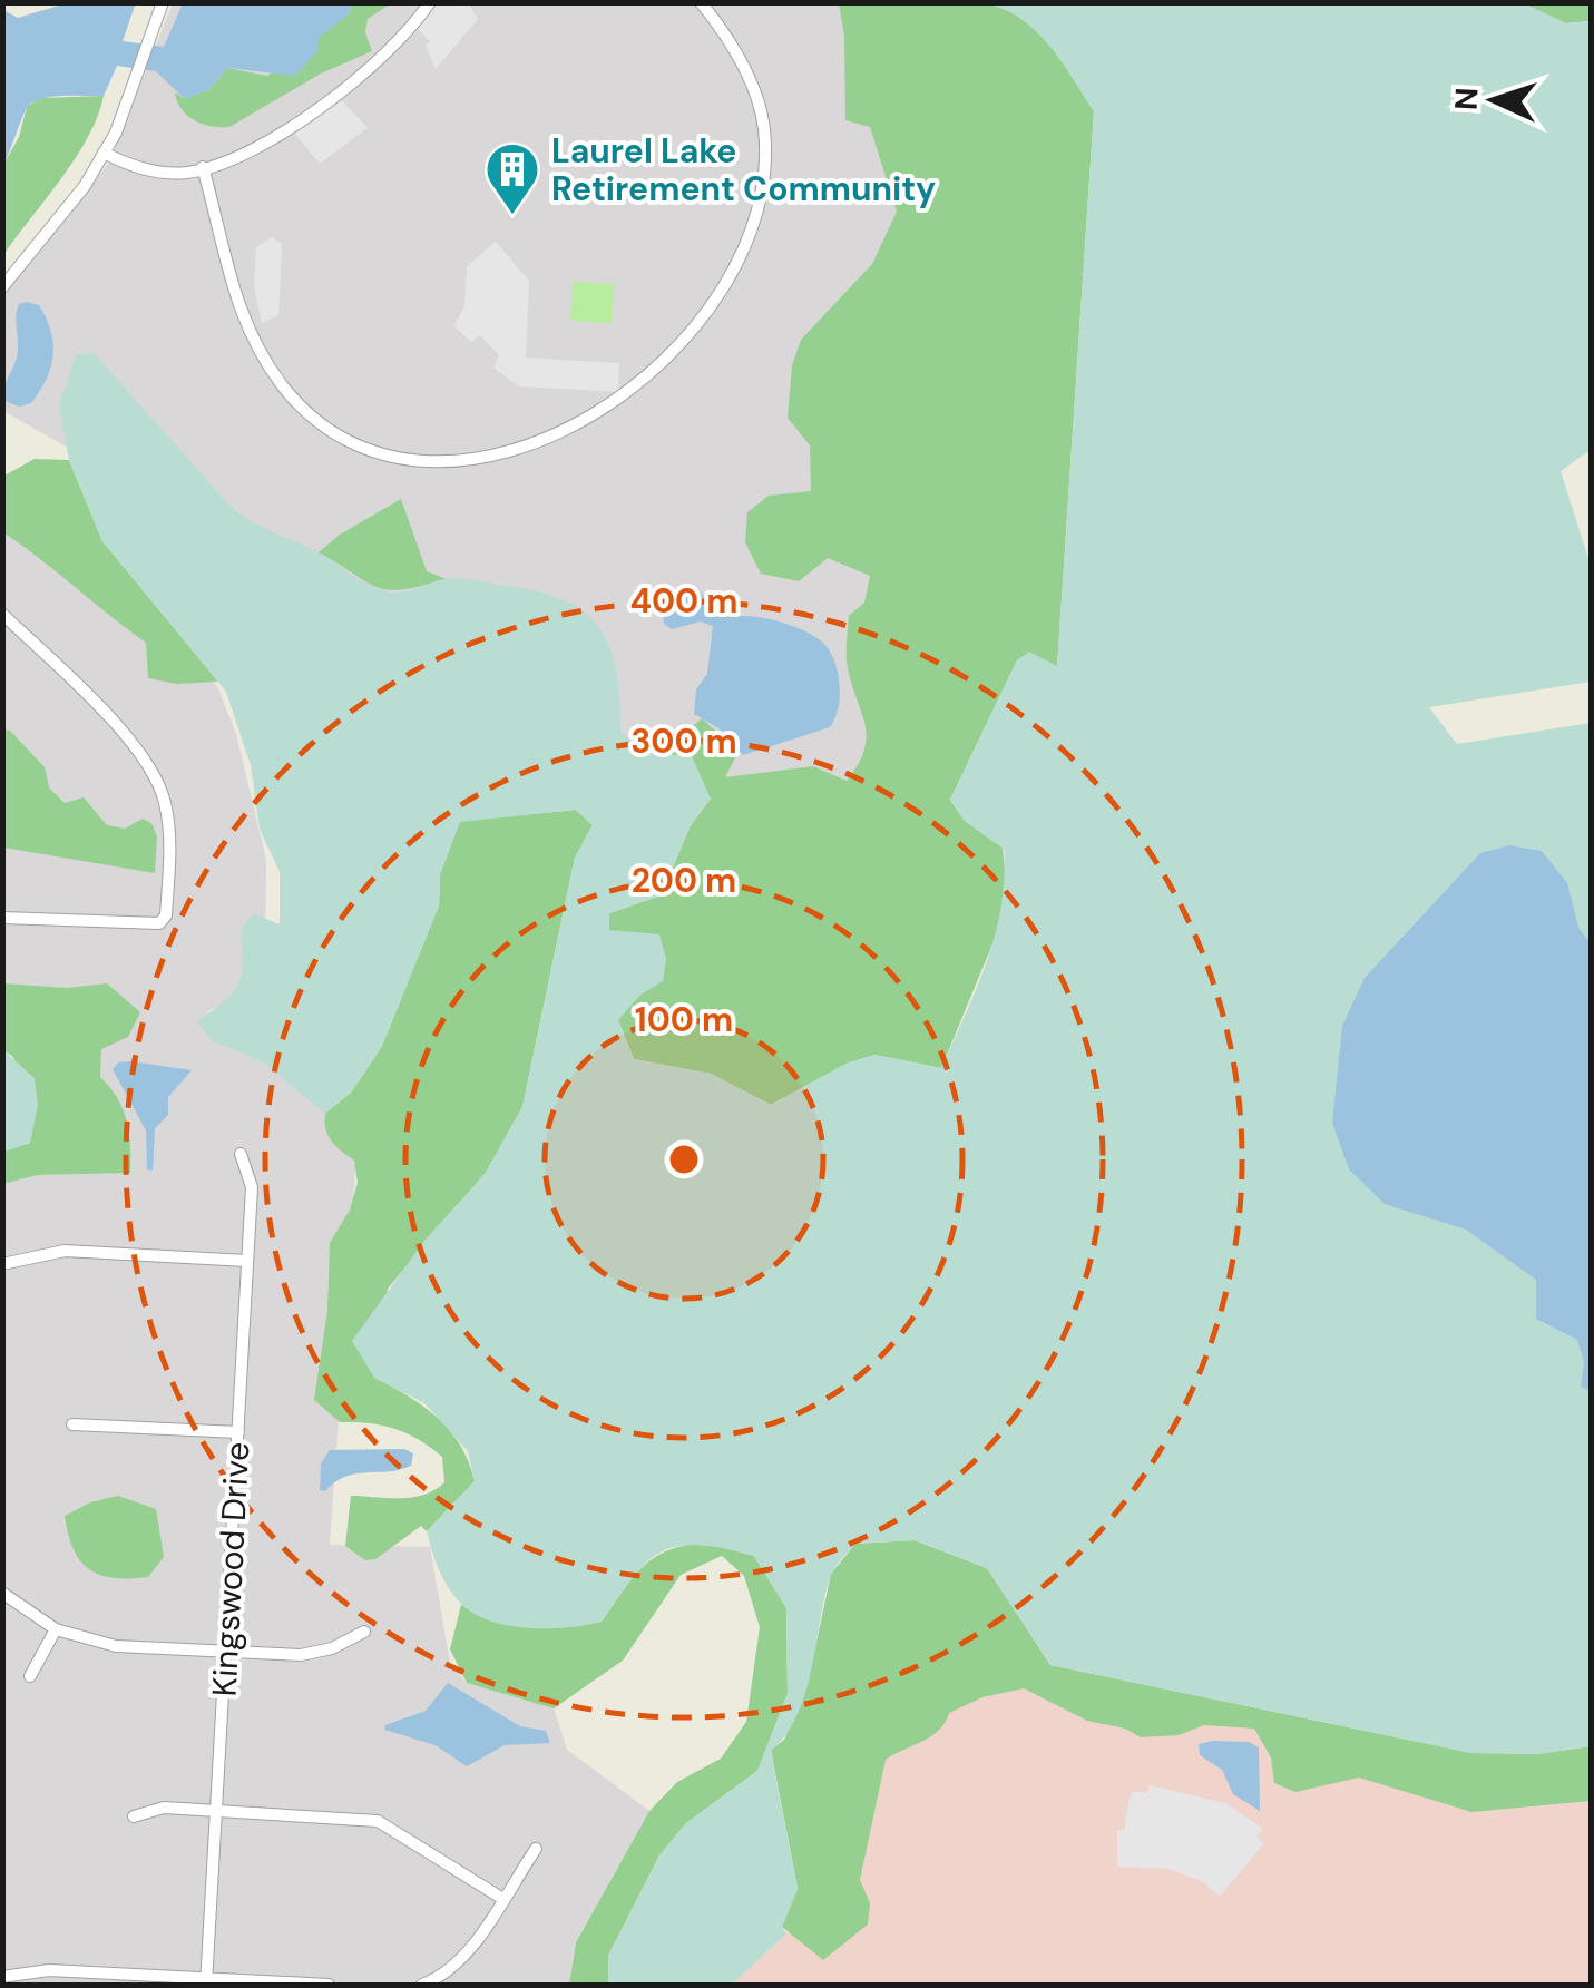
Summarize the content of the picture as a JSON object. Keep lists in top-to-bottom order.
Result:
{
  "streets": {
    "street": ["Kingswood Drive"]
  },
  "places": {
    "building": ["Laurel Lake Retirement Community"]
  },
  "north": "left",
  "rings": [
    "400 m",
    "300 m",
    "200 m",
    "100 m"
  ]
}
